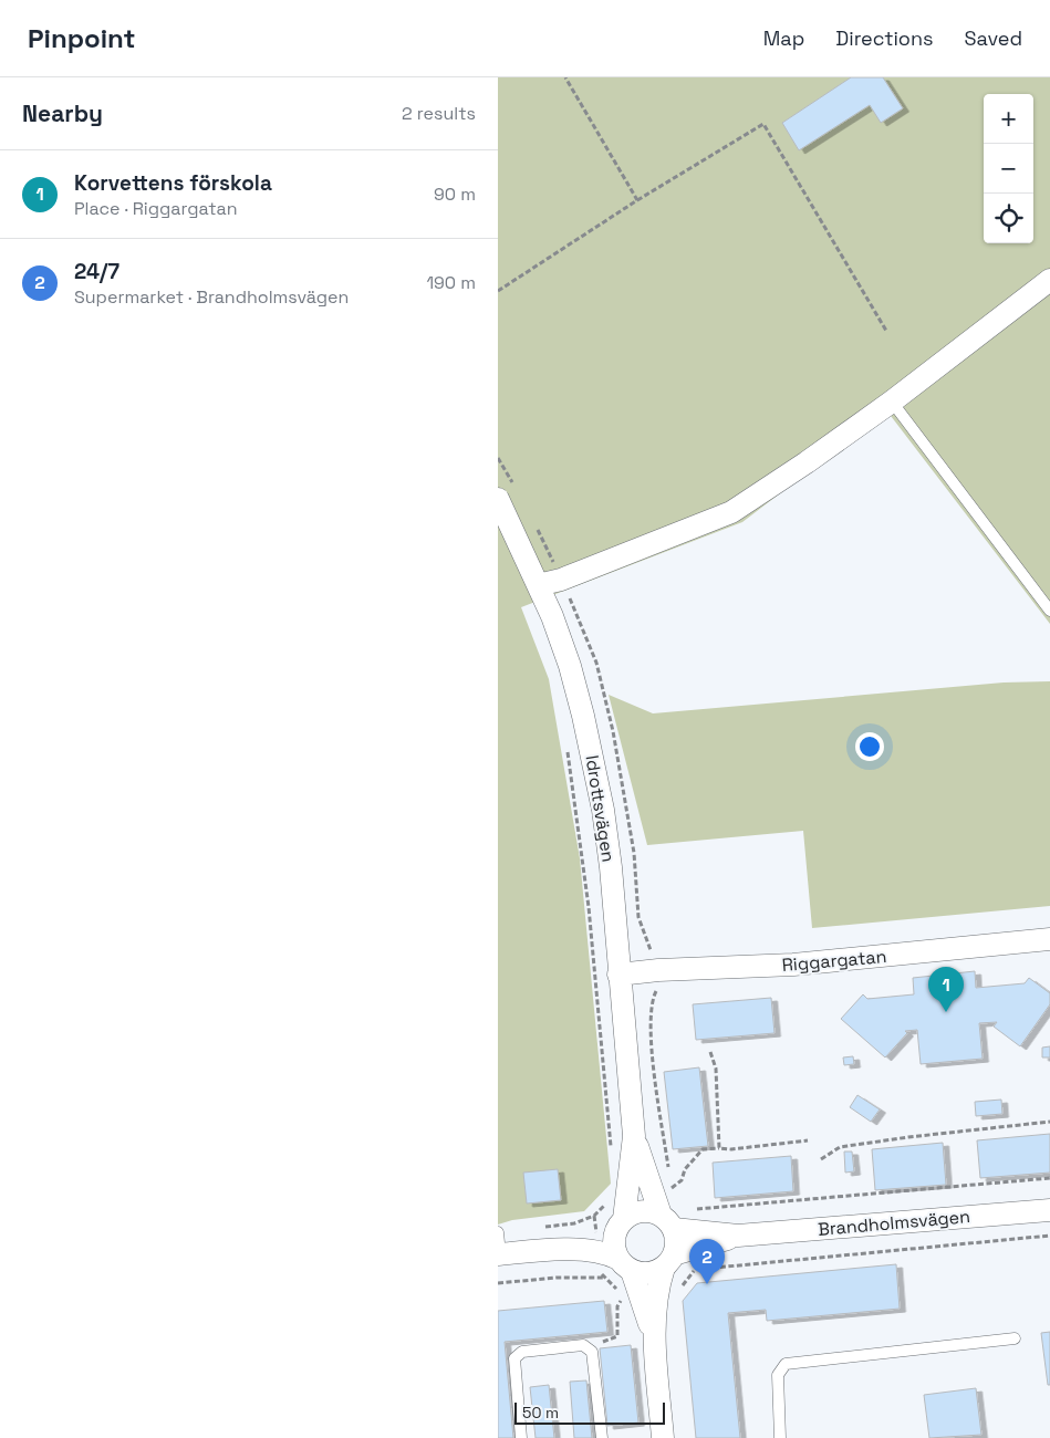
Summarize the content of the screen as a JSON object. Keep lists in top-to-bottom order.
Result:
{
  "streets": {
    "street": ["Idrottsvägen", "Riggargatan", "Brandholmsvägen"]
  },
  "crossings": [
    ["Idrottsvägen", "Riggargatan"],
    ["Idrottsvägen", "Brandholmsvägen"]
  ],
  "scale_bar": "50 m",
  "page": {
    "header": "Pinpoint",
    "nav": ["Map", "Directions", "Saved"],
    "heading": ["Nearby", "2 results"],
    "map_buttons": ["+", "−"],
    "list": [
      {
        "mark": "1",
        "name": "Korvettens förskola",
        "note": "Place · Riggargatan",
        "value": "90 m"
      },
      {
        "mark": "2",
        "name": "24/7",
        "note": "Supermarket · Brandholmsvägen",
        "value": "190 m"
      }
    ],
    "pins": ["1", "2"],
    "scale": "50 m"
  }
}
